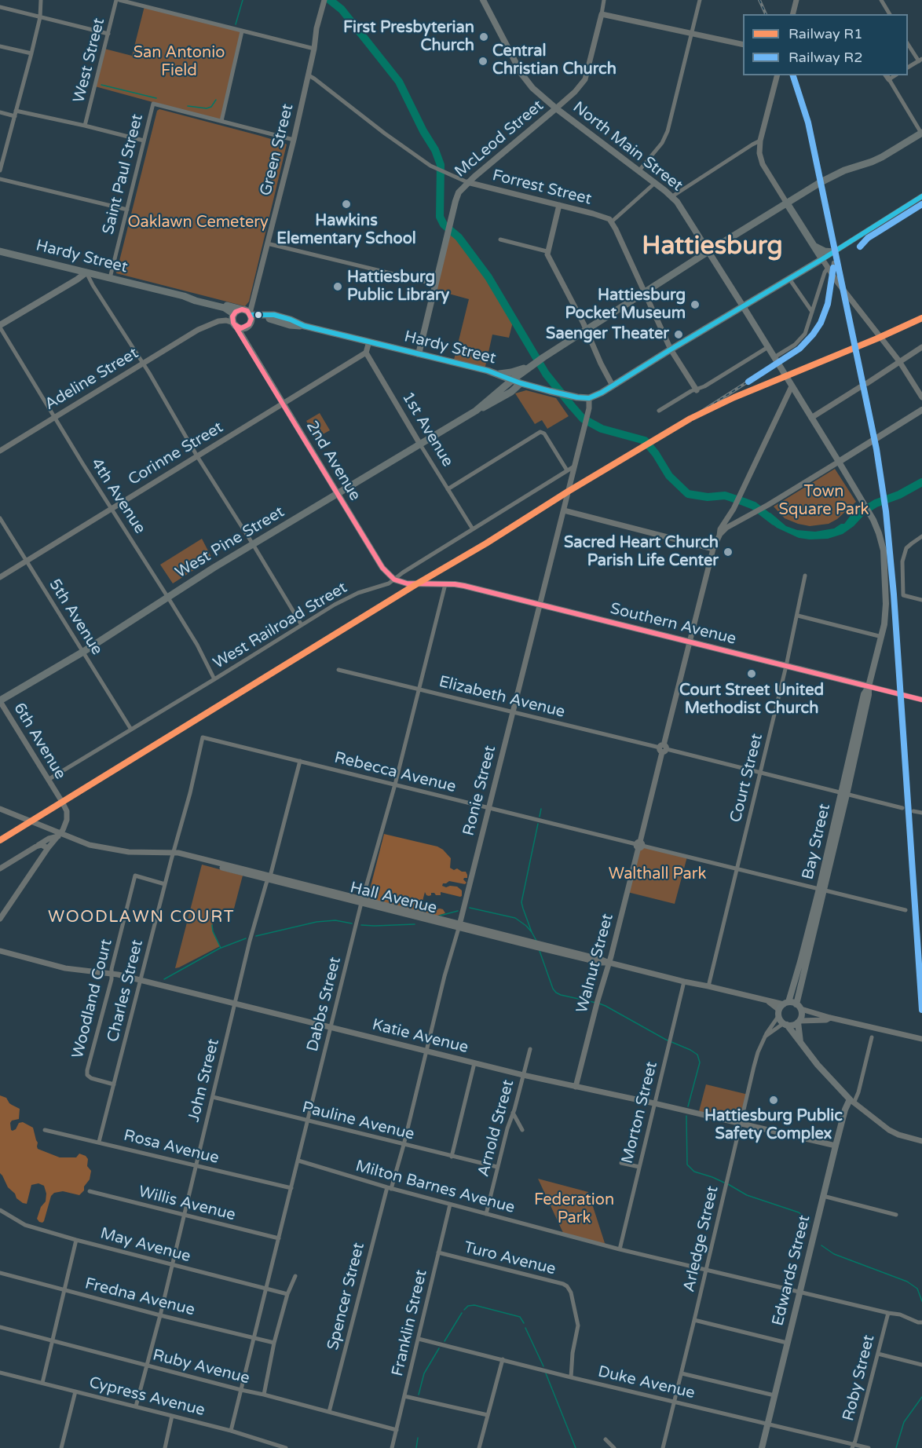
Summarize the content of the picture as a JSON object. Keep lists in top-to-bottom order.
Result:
{
  "streets": {
    "main road": [
      "McLeod Street",
      "North Main Street",
      "Hardy Street",
      "2nd Avenue",
      "West Pine Street",
      "Southern Avenue",
      "Bay Street",
      "Edwards Street"
    ],
    "street": [
      "West Street",
      "Green Street",
      "Saint Paul Street",
      "Forrest Street",
      "Adeline Street",
      "1st Avenue",
      "Corinne Street",
      "4th Avenue",
      "5th Avenue",
      "West Railroad Street",
      "Elizabeth Avenue",
      "6th Avenue",
      "Rebecca Avenue",
      "Court Street",
      "Ronie Street",
      "Hall Avenue",
      "Walnut Street",
      "Charles Street",
      "Woodland Court",
      "Dabbs Street",
      "Katie Avenue",
      "John Street",
      "Morton Street",
      "Pauline Avenue",
      "Arnold Street",
      "Rosa Avenue",
      "Milton Barnes Avenue",
      "Willis Avenue",
      "Arledge Street",
      "May Avenue",
      "Turo Avenue",
      "Spencer Street",
      "Fredna Avenue",
      "Franklin Street",
      "Ruby Avenue",
      "Roby Street",
      "Duke Avenue",
      "Cypress Avenue"
    ]
  },
  "crossings": [
    ["McLeod Street", "North Main Street"],
    ["McLeod Street", "Forrest Street"],
    ["McLeod Street", "Hardy Street"],
    ["North Main Street", "West Pine Street"],
    ["North Main Street", "Bay Street"],
    ["North Main Street", "Walnut Street"],
    ["Green Street", "Forrest Street"],
    ["Green Street", "Hardy Street"],
    ["Saint Paul Street", "Hardy Street"],
    ["Hardy Street", "Adeline Street"],
    ["Hardy Street", "2nd Avenue"],
    ["Hardy Street", "West Pine Street"],
    ["Hardy Street", "Ronie Street"],
    ["Adeline Street", "2nd Avenue"],
    ["Adeline Street", "4th Avenue"],
    ["1st Avenue", "Corinne Street"],
    ["1st Avenue", "West Pine Street"],
    ["1st Avenue", "West Railroad Street"],
    ["Corinne Street", "2nd Avenue"],
    ["Corinne Street", "4th Avenue"],
    ["Corinne Street", "5th Avenue"],
    ["2nd Avenue", "West Pine Street"],
    ["2nd Avenue", "Southern Avenue"],
    ["2nd Avenue", "West Railroad Street"],
    ["4th Avenue", "West Pine Street"],
    ["4th Avenue", "West Railroad Street"],
    ["West Pine Street", "5th Avenue"],
    ["West Pine Street", "6th Avenue"],
    ["5th Avenue", "West Railroad Street"],
    ["Southern Avenue", "West Railroad Street"],
    ["Southern Avenue", "Court Street"],
    ["Southern Avenue", "Ronie Street"],
    ["Southern Avenue", "Bay Street"],
    ["Southern Avenue", "Walnut Street"],
    ["Southern Avenue", "Dabbs Street"],
    ["West Railroad Street", "6th Avenue"],
    ["West Railroad Street", "Ronie Street"],
    ["Elizabeth Avenue", "Court Street"],
    ["Elizabeth Avenue", "Ronie Street"],
    ["Elizabeth Avenue", "Bay Street"],
    ["Elizabeth Avenue", "Walnut Street"],
    ["Elizabeth Avenue", "Dabbs Street"],
    ["Rebecca Avenue", "Court Street"],
    ["Rebecca Avenue", "Ronie Street"],
    ["Rebecca Avenue", "Bay Street"],
    ["Rebecca Avenue", "Walnut Street"],
    ["Rebecca Avenue", "Charles Street"],
    ["Rebecca Avenue", "Dabbs Street"],
    ["Rebecca Avenue", "John Street"],
    ["Court Street", "Hall Avenue"],
    ["Ronie Street", "Hall Avenue"],
    ["Ronie Street", "Katie Avenue"],
    ["Ronie Street", "Pauline Avenue"],
    ["Ronie Street", "Milton Barnes Avenue"],
    ["Ronie Street", "Spencer Street"],
    ["Bay Street", "Hall Avenue"],
    ["Bay Street", "Arledge Street"],
    ["Hall Avenue", "Walnut Street"],
    ["Hall Avenue", "Charles Street"],
    ["Hall Avenue", "Dabbs Street"],
    ["Hall Avenue", "John Street"],
    ["Hall Avenue", "Morton Street"],
    ["Hall Avenue", "Arledge Street"],
    ["Walnut Street", "Katie Avenue"],
    ["Charles Street", "Woodland Court"],
    ["Charles Street", "Katie Avenue"],
    ["Charles Street", "Rosa Avenue"],
    ["Woodland Court", "Katie Avenue"],
    ["Dabbs Street", "Katie Avenue"],
    ["Dabbs Street", "Pauline Avenue"],
    ["Dabbs Street", "Rosa Avenue"],
    ["Dabbs Street", "Milton Barnes Avenue"],
    ["Dabbs Street", "Willis Avenue"],
    ["Dabbs Street", "May Avenue"],
    ["Dabbs Street", "Fredna Avenue"],
    ["Dabbs Street", "Ruby Avenue"],
    ["Dabbs Street", "Cypress Avenue"],
    ["Katie Avenue", "John Street"],
    ["Katie Avenue", "Morton Street"],
    ["Katie Avenue", "Arnold Street"],
    ["Katie Avenue", "Arledge Street"],
    ["Katie Avenue", "Edwards Street"],
    ["John Street", "Pauline Avenue"],
    ["John Street", "Rosa Avenue"],
    ["John Street", "Willis Avenue"],
    ["John Street", "May Avenue"],
    ["John Street", "Fredna Avenue"],
    ["John Street", "Ruby Avenue"],
    ["John Street", "Cypress Avenue"],
    ["Morton Street", "Milton Barnes Avenue"],
    ["Pauline Avenue", "Arnold Street"],
    ["Arnold Street", "Milton Barnes Avenue"],
    ["Milton Barnes Avenue", "Arledge Street"],
    ["Milton Barnes Avenue", "Edwards Street"],
    ["Milton Barnes Avenue", "Spencer Street"],
    ["Milton Barnes Avenue", "Franklin Street"],
    ["Milton Barnes Avenue", "Roby Street"],
    ["Arledge Street", "Duke Avenue"],
    ["Turo Avenue", "Franklin Street"],
    ["Turo Avenue", "Duke Avenue"],
    ["Edwards Street", "Duke Avenue"],
    ["Spencer Street", "Ruby Avenue"],
    ["Franklin Street", "Ruby Avenue"],
    ["Franklin Street", "Duke Avenue"],
    ["Roby Street", "Duke Avenue"]
  ],
  "districts": ["Hattiesburg", "WOODLAWN COURT"],
  "parks": [
    "San Antonio Field",
    "Oaklawn Cemetery",
    "Town Square Park",
    "Walthall Park",
    "Federation Park"
  ],
  "places": [
    "First Presbyterian Church",
    "Central Christian Church",
    "Hawkins Elementary School",
    "Hattiesburg Public Library",
    "Hattiesburg Pocket Museum",
    "Saenger Theater",
    "Sacred Heart Church Parish Life Center",
    "Court Street United Methodist Church",
    "Hattiesburg Public Safety Complex"
  ],
  "lines": ["rail line R2", "rail line R1"],
  "legend": ["Railway R1", "Railway R2"]
}
